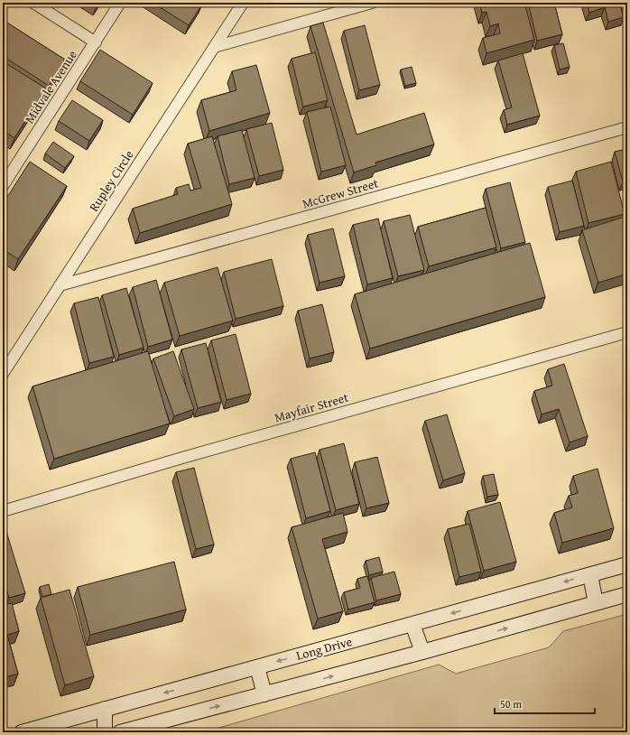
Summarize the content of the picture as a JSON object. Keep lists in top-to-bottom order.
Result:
{
  "streets": {
    "main road": ["Long Drive"],
    "street": [
      "Midvale Avenue",
      "Rupley Circle",
      "McGrew Street",
      "Mayfair Street"
    ]
  },
  "crossings": [
    ["Rupley Circle", "McGrew Street"]
  ],
  "scale_bar": "50 m"
}
